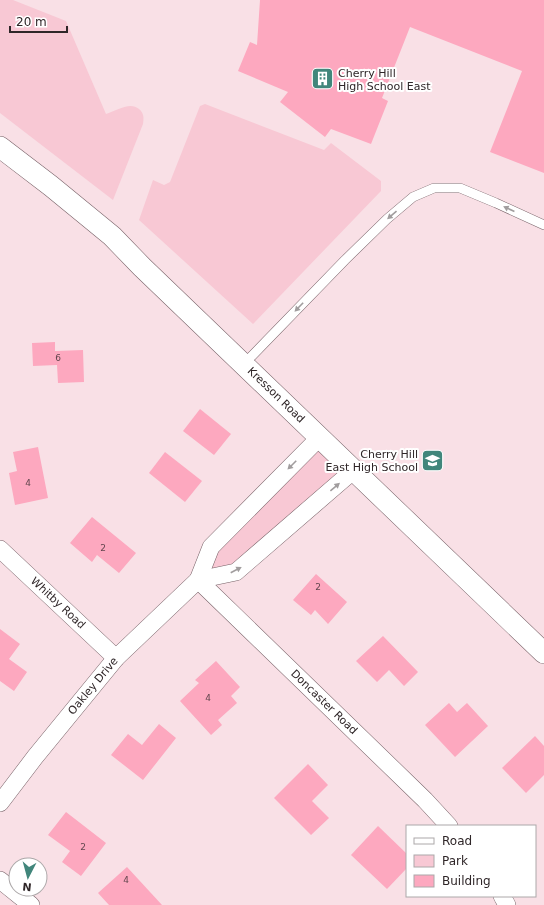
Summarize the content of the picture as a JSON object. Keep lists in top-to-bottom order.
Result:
{
  "streets": {
    "street": [
      "Kresson Road",
      "Whitby Road",
      "Oakley Drive",
      "Doncaster Road"
    ]
  },
  "crossings": [
    ["Whitby Road", "Oakley Drive"],
    ["Oakley Drive", "Doncaster Road"]
  ],
  "places": {
    "building": ["Cherry Hill High School East"],
    "school or university": ["Cherry Hill East High School"]
  },
  "house_numbers": [
    "6",
    "4",
    "2",
    "2",
    "4",
    "2",
    "4"
  ],
  "legend": ["Road", "Park", "Building"],
  "scale_bar": "20 m",
  "north": "bottom"
}
